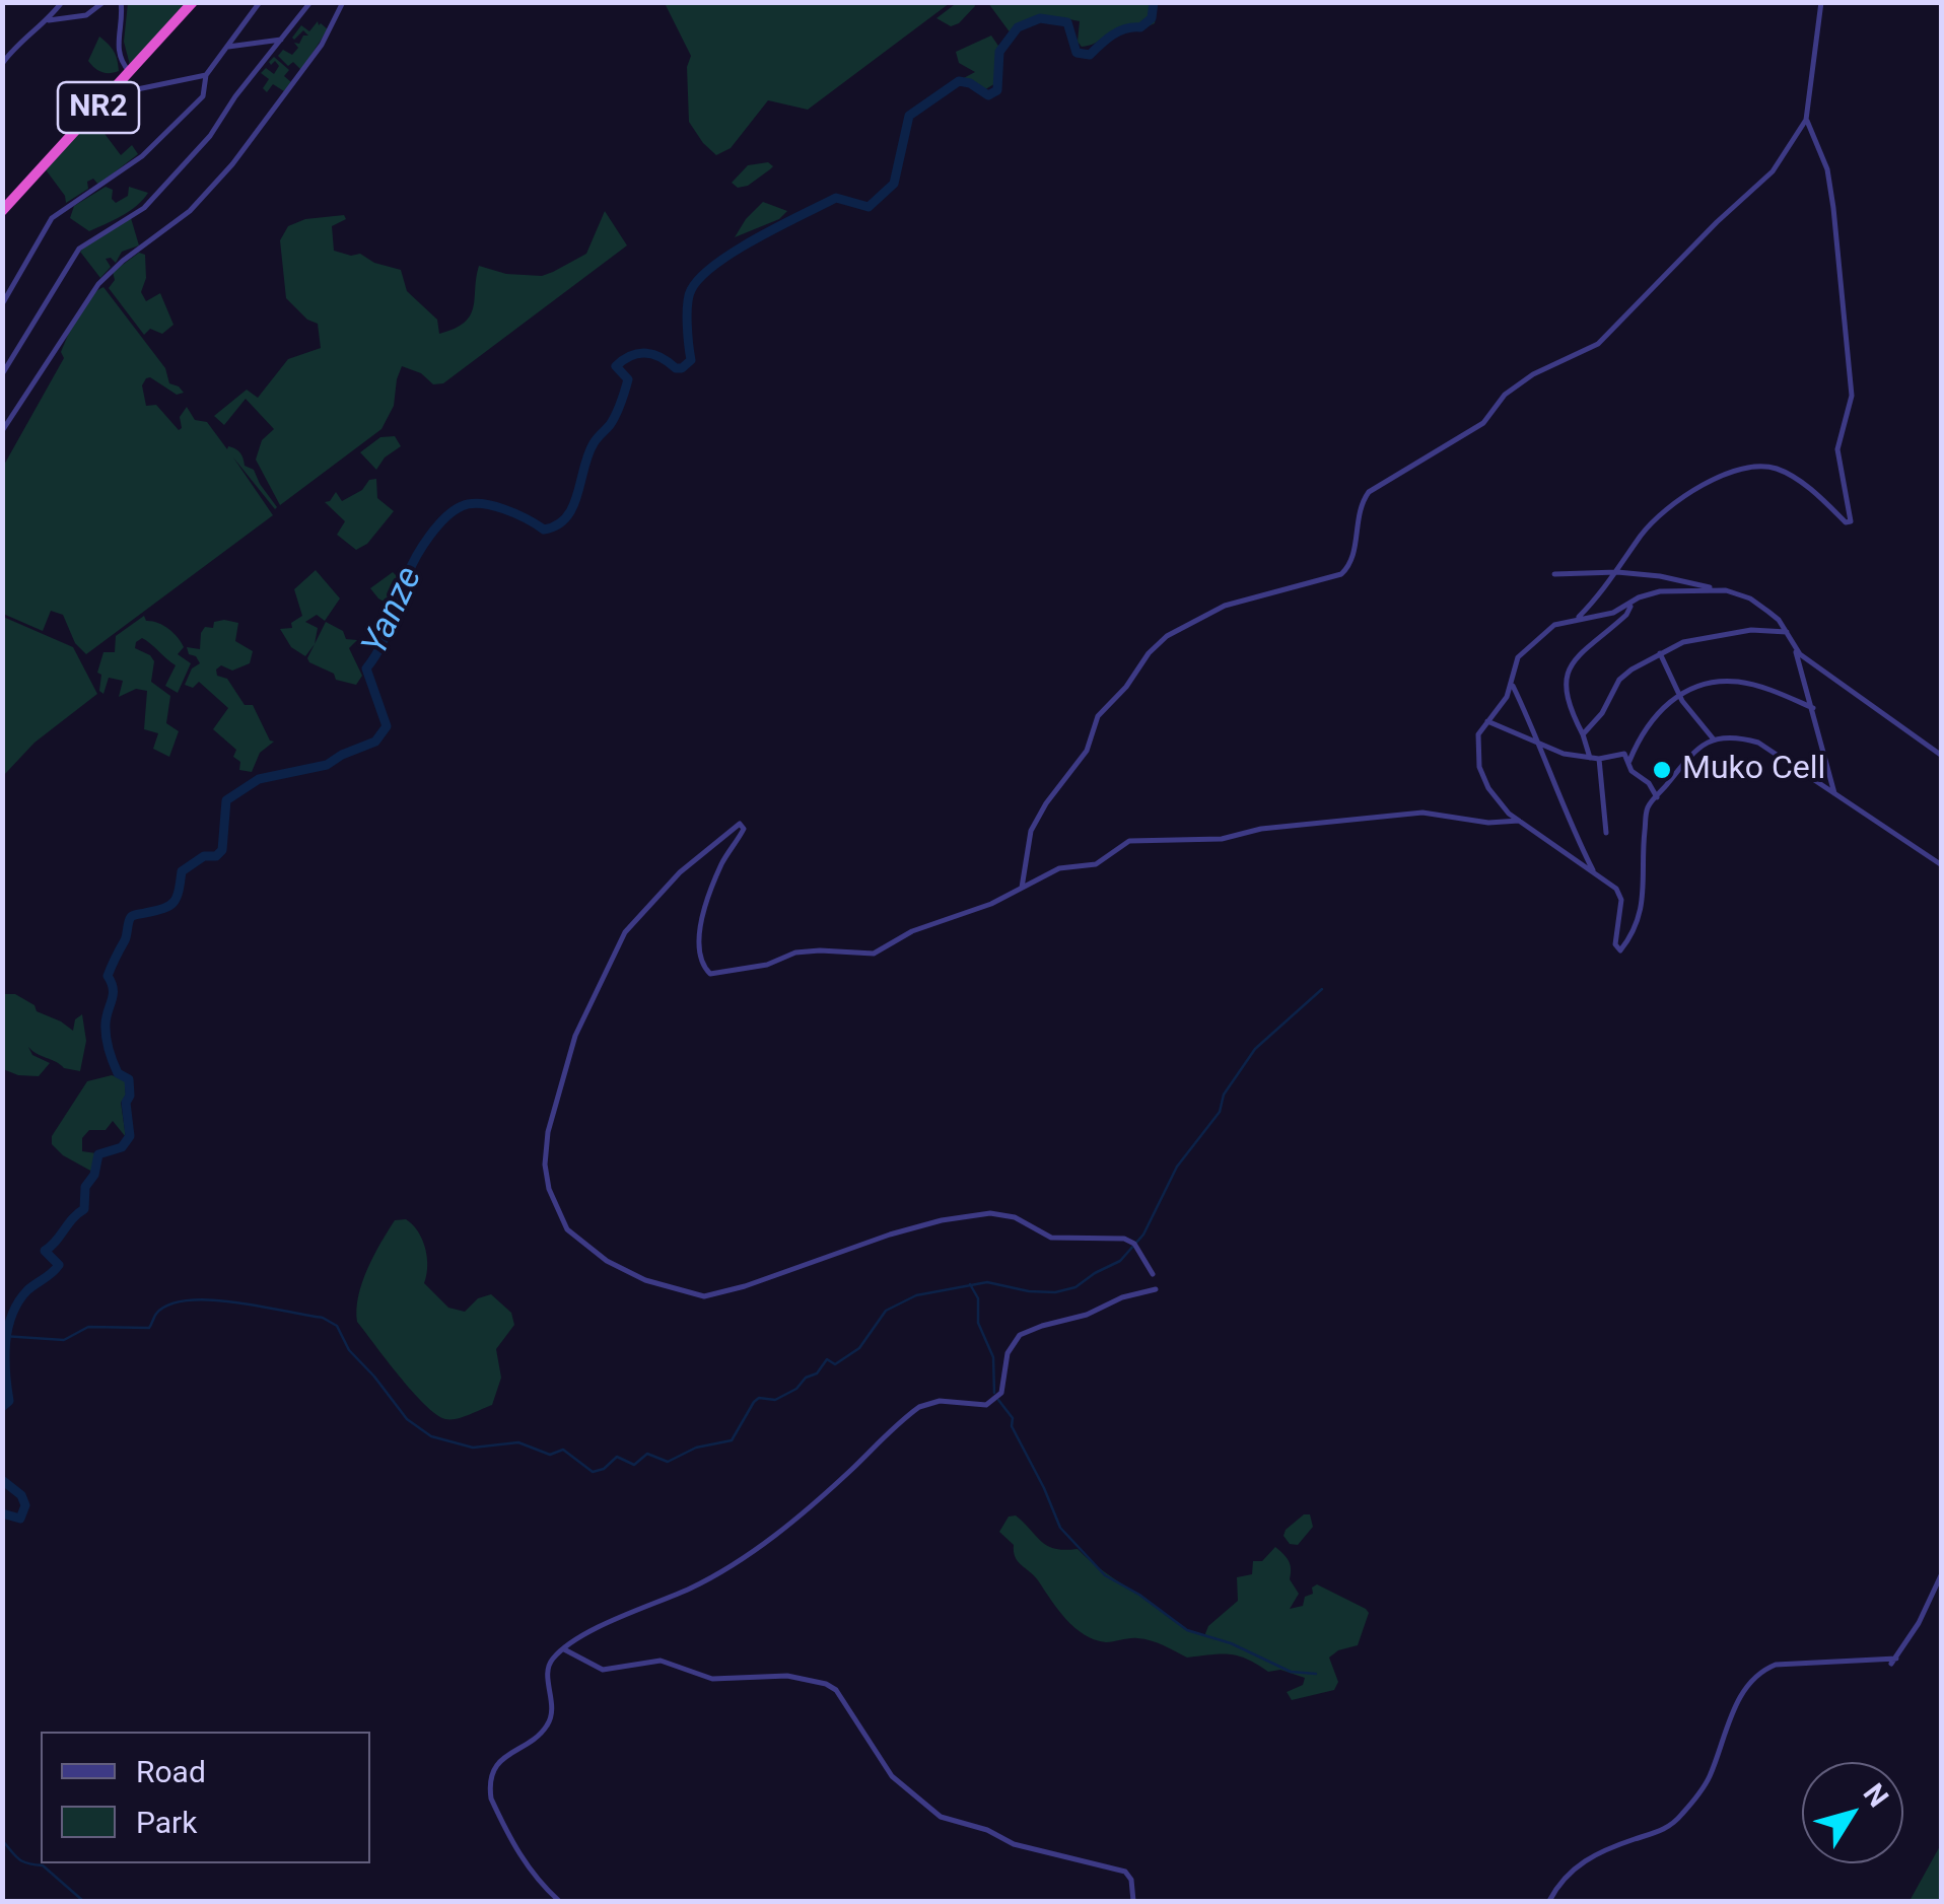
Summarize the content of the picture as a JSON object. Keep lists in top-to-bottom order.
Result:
{
  "streets": {
    "highway": ["NR2"]
  },
  "water": ["Yanze"],
  "places": ["Muko Cell"],
  "legend": ["Road", "Park"],
  "north": "top right"
}
